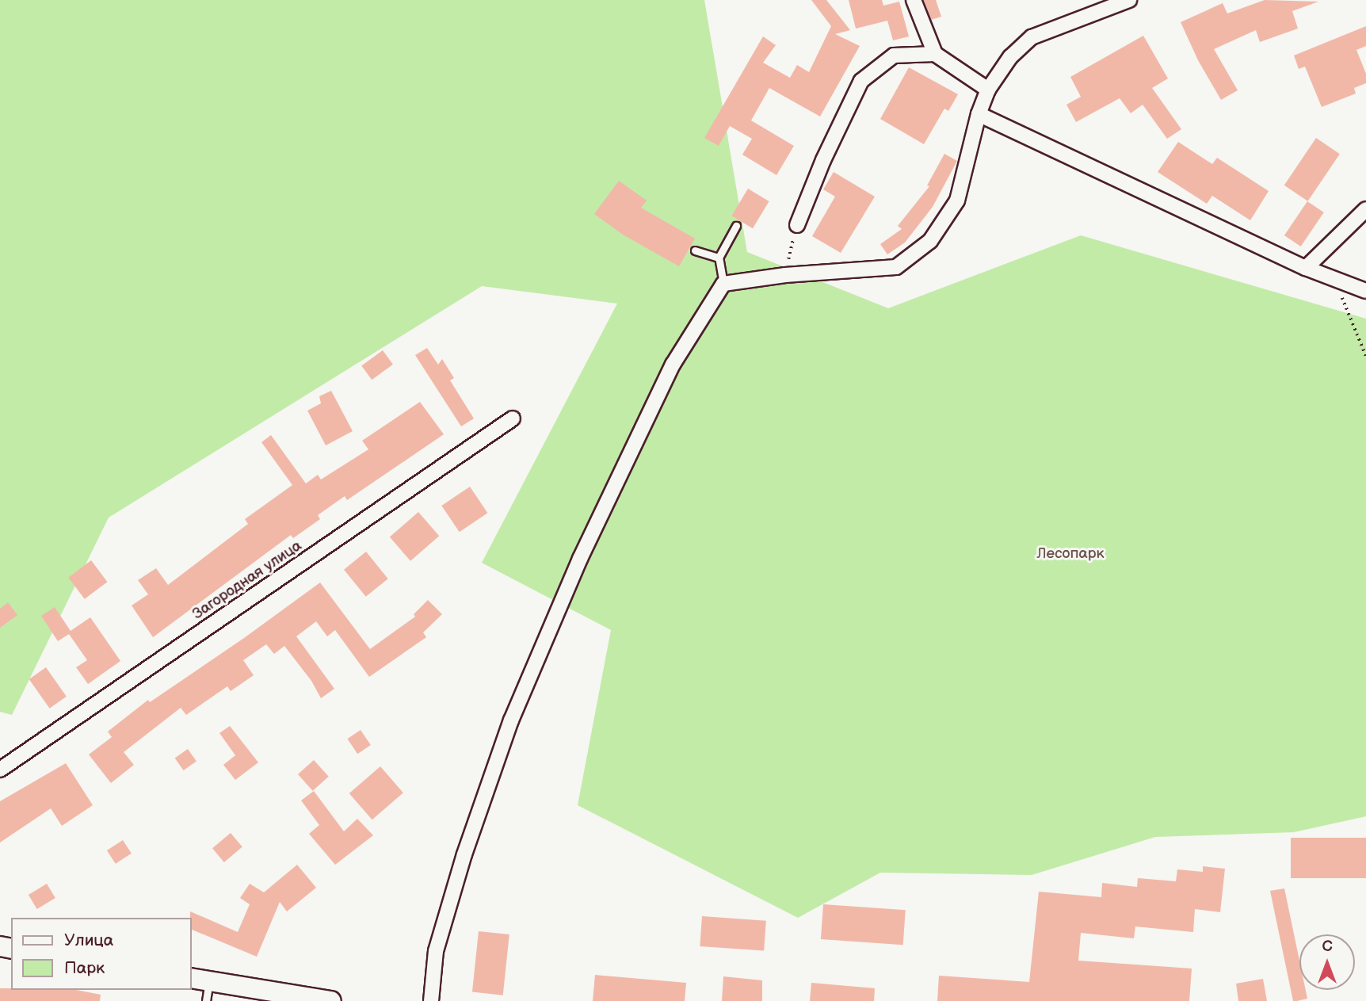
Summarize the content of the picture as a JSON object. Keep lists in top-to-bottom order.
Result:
{
  "streets": {
    "street": ["Загородная улица"]
  },
  "parks": ["Лесопарк"],
  "legend": ["Улица", "Парк"],
  "north": "top"
}
